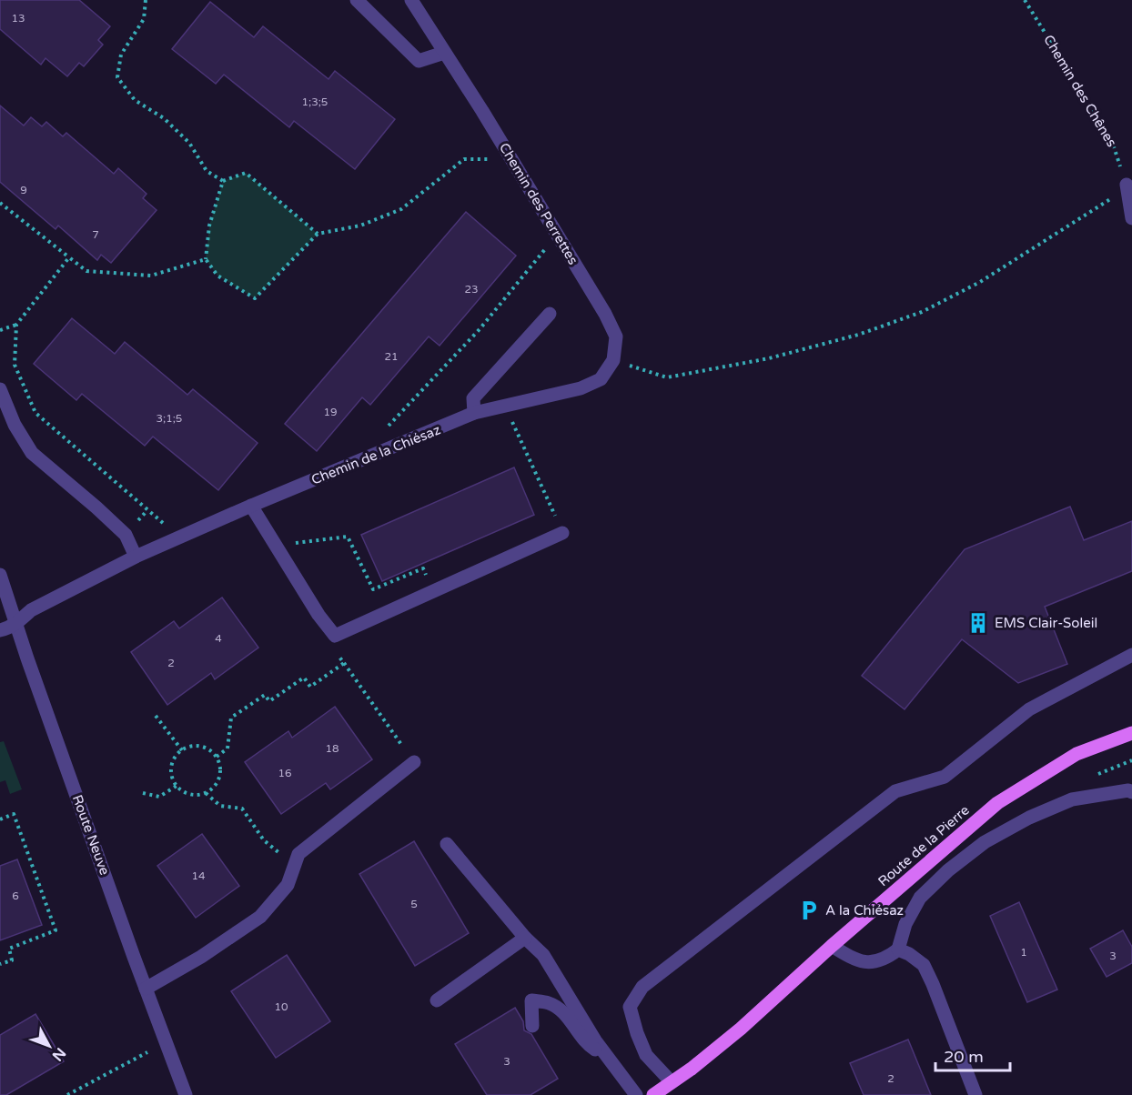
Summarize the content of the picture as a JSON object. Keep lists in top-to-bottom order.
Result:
{
  "streets": {
    "main road": ["Route de la Pierre"],
    "street": ["Chemin des Perrettes", "Chemin de la Chiésaz", "Route Neuve"],
    "path": ["Chemin des Chênes"]
  },
  "crossings": [
    ["Chemin des Perrettes", "Chemin de la Chiésaz"],
    ["Chemin de la Chiésaz", "Route Neuve"]
  ],
  "places": {
    "building": ["EMS Clair-Soleil"],
    "parking": ["A la Chiésaz"]
  },
  "house_numbers": [
    "13",
    "1;3;5",
    "9",
    "7",
    "23",
    "21",
    "19",
    "3;1;5",
    "4",
    "2",
    "18",
    "16",
    "14",
    "6",
    "5",
    "1",
    "3",
    "10",
    "3",
    "2"
  ],
  "scale_bar": "20 m",
  "north": "bottom right"
}
